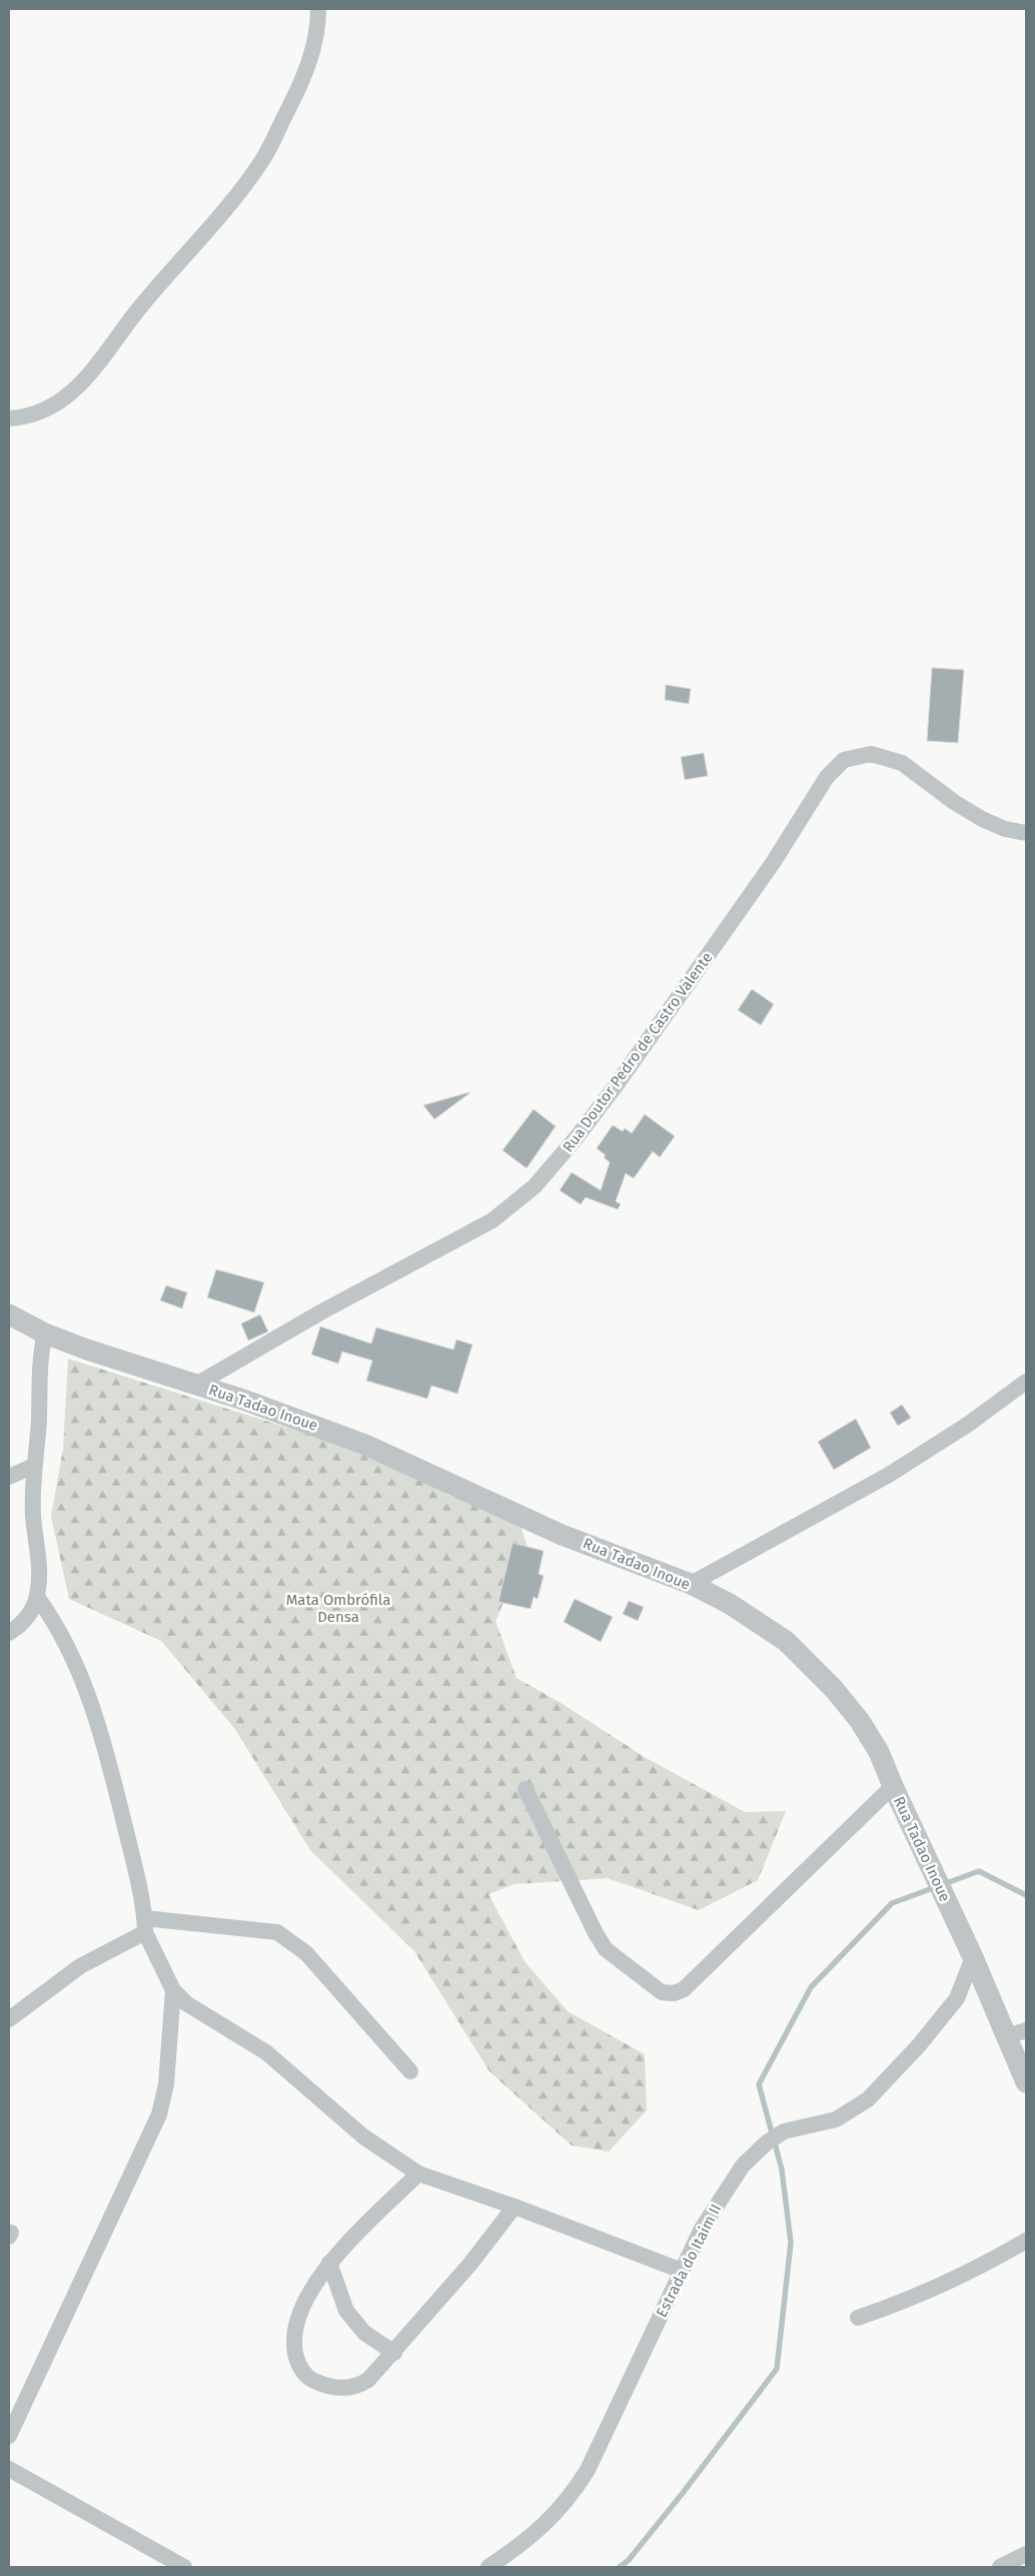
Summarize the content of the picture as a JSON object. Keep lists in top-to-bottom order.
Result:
{
  "streets": {
    "street": ["Rua Doutor Pedro de Castro Valente", "Rua Tadao Inoue", "Estrada do Itaim II"]
  },
  "crossings": [
    ["Rua Doutor Pedro de Castro Valente", "Rua Tadao Inoue"],
    ["Rua Tadao Inoue", "Estrada do Itaim II"]
  ],
  "parks": ["Mata Ombrófila Densa"]
}
